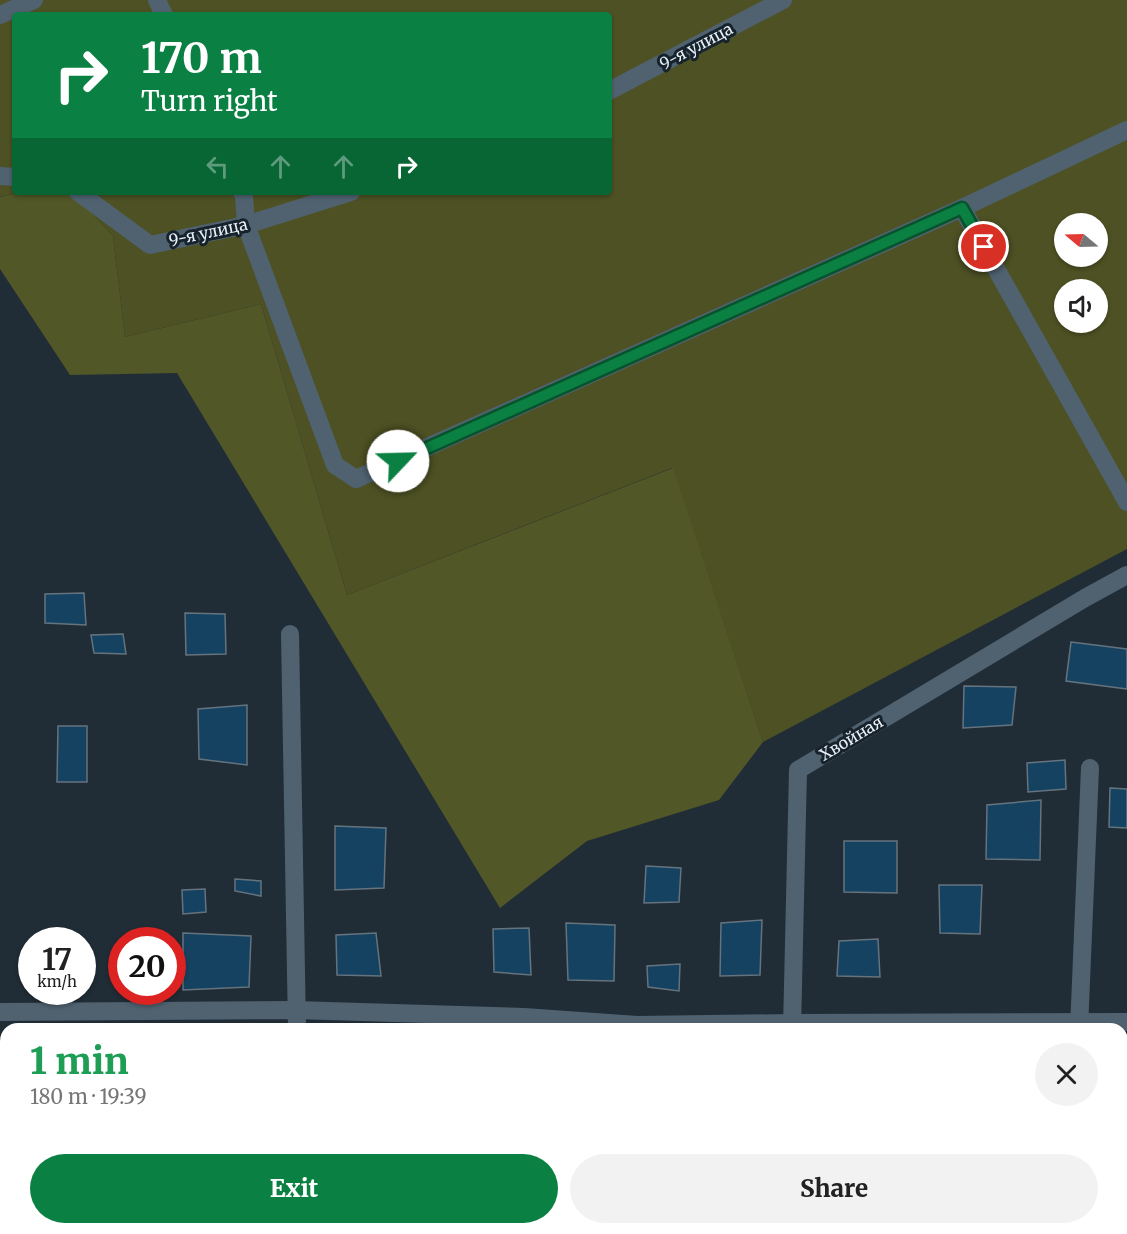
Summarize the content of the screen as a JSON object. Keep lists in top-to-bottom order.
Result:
{
  "streets": {
    "street": ["9-я улица", "Хвойная"]
  },
  "north": "left",
  "page": {
    "turn": ["170 m", "Turn right"],
    "speed": "17 km/h",
    "limit": "20",
    "heading": ["1 min", "180 m · 19:39"],
    "buttons": ["Exit", "Share"]
  }
}
